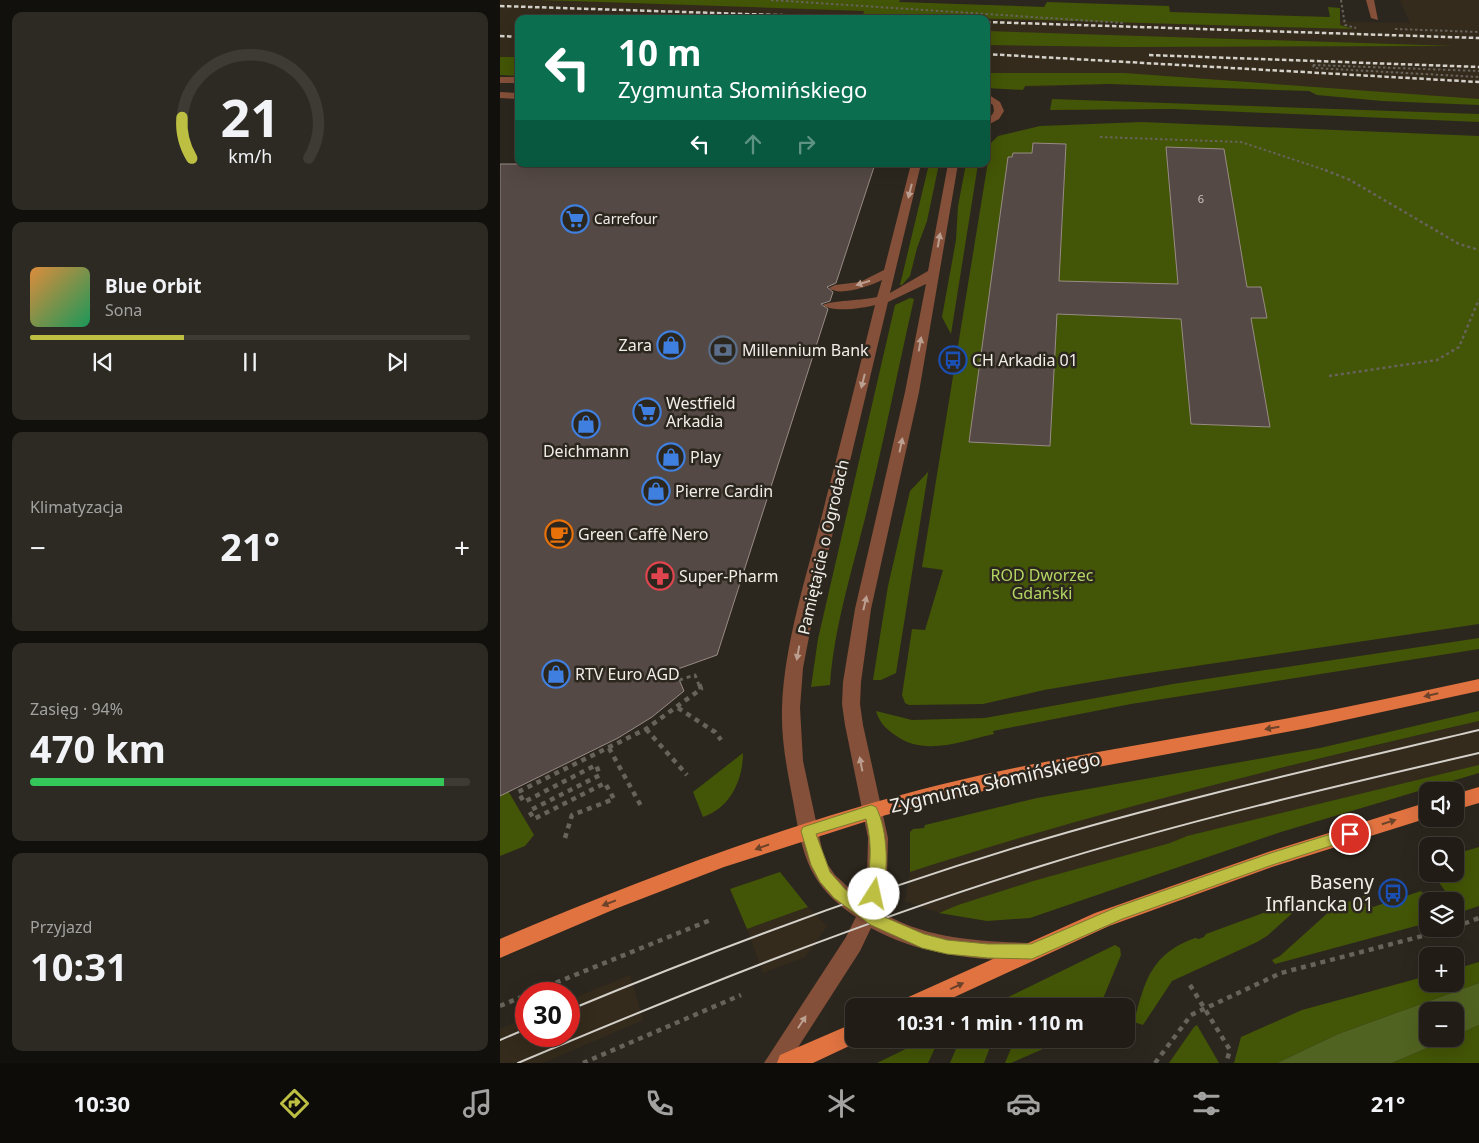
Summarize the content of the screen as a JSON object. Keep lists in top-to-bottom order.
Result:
{
  "streets": {
    "main road": ["Zygmunta Słomińskiego"],
    "street": ["Pamiętajcie o Ogrodach"]
  },
  "crossings": [
    ["Pamiętajcie o Ogrodach", "Zygmunta Słomińskiego"]
  ],
  "one_way": ["Zygmunta Słomińskiego"],
  "parks": ["ROD Dworzec Gdański"],
  "places": {
    "supermarket": ["Carrefour", "Westfield Arkadia"],
    "shop": [
      "Zara",
      "Deichmann",
      "Play",
      "Pierre Cardin",
      "RTV Euro AGD"
    ],
    "bank": ["Millennium Bank"],
    "bus stop": ["CH Arkadia 01", "Baseny Inflancka 01"],
    "cafe": ["Green Caffè Nero"],
    "pharmacy": ["Super-Pharm"]
  },
  "house_numbers": ["6"],
  "page": {
    "turn": ["10 m", "Zygmunta Słomińskiego"],
    "song": ["Blue Orbit", "Sona"],
    "tile": [
      "Klimatyzacja",
      ["Zasięg · 94%", "470 km"],
      ["Przyjazd", "10:31"]
    ],
    "heat": ["−", "21°", "+"],
    "map_buttons": ["+", "−"],
    "limit": "30",
    "trip": "10:31 · 1 min · 110 m",
    "tabs": ["10:30", "21°"],
    "gauge": ["21", "km/h"]
  }
}
